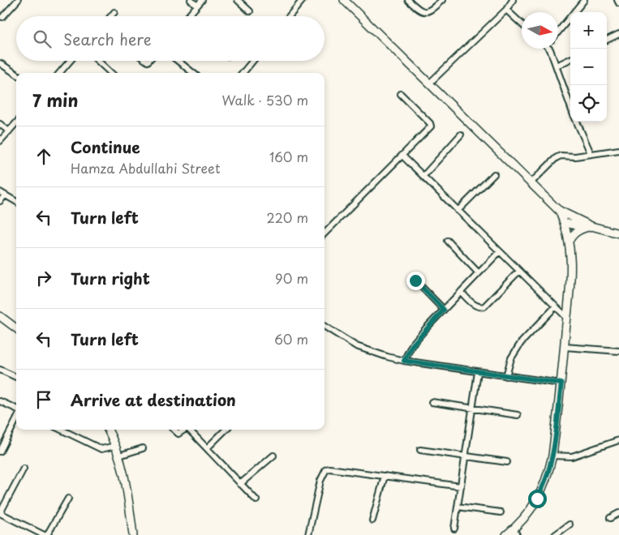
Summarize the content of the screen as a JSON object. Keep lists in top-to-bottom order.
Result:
{
  "north": "right",
  "page": {
    "map_buttons": ["+", "−"],
    "search": "Search here",
    "heading": ["7 min", "Walk · 530 m"],
    "list": [
      ["Continue", "Hamza Abdullahi Street", "160 m"],
      ["Turn left", "220 m"],
      ["Turn right", "90 m"],
      ["Turn left", "60 m"],
      "Arrive at destination"
    ]
  }
}
